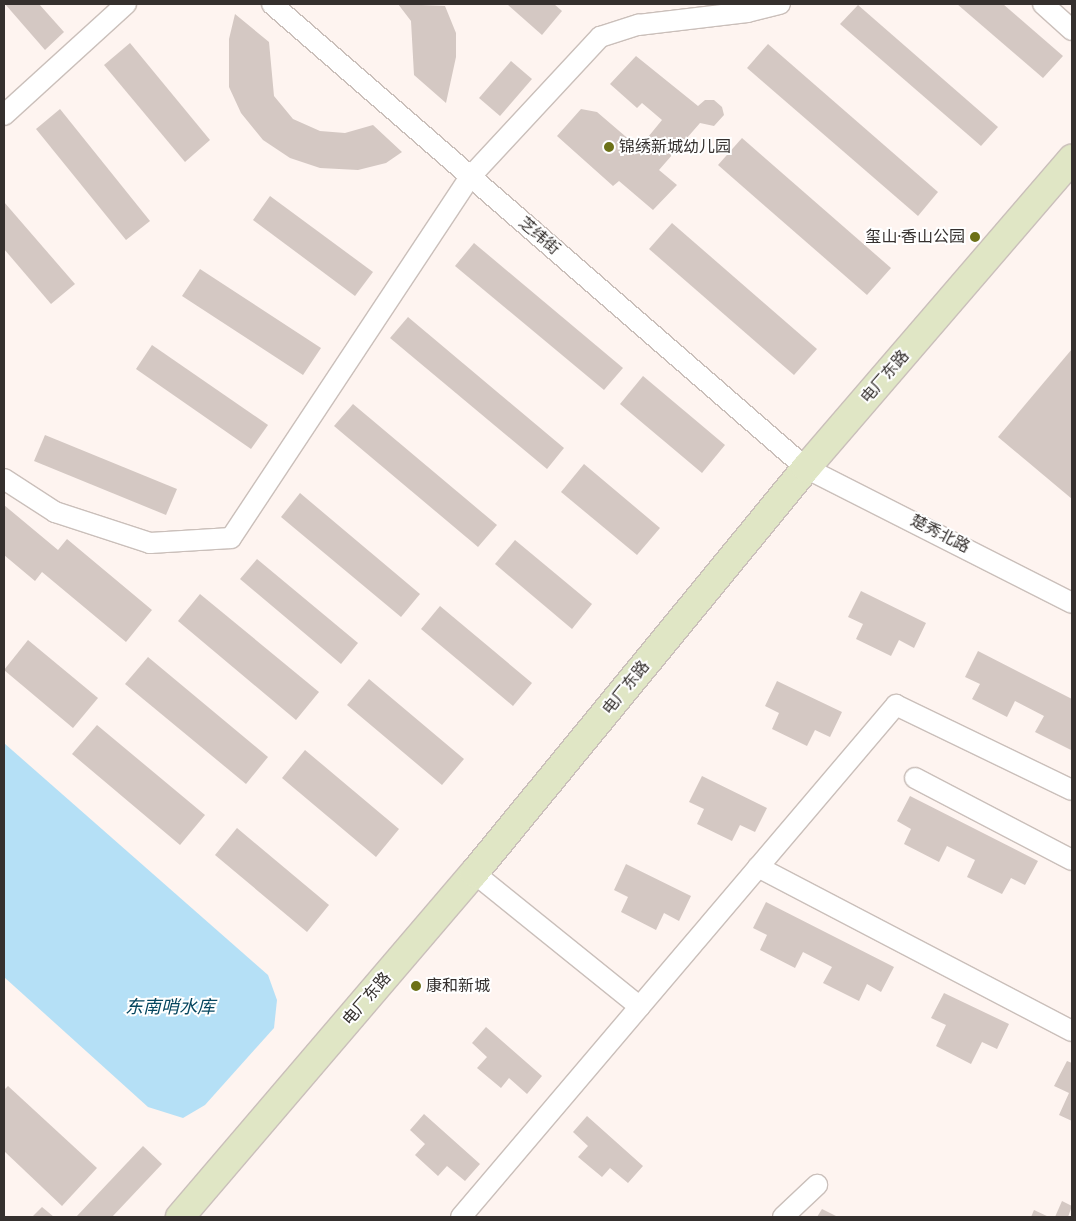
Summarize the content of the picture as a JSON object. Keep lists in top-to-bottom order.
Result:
{
  "streets": {
    "street": ["芝纬街", "电厂东路", "楚秀北路"]
  },
  "crossings": [
    ["芝纬街", "电厂东路"],
    ["芝纬街", "楚秀北路"],
    ["电厂东路", "楚秀北路"]
  ],
  "water": ["东南哨水库"],
  "places": ["锦绣新城幼儿园", "玺山·香山公园", "康和新城"]
}
